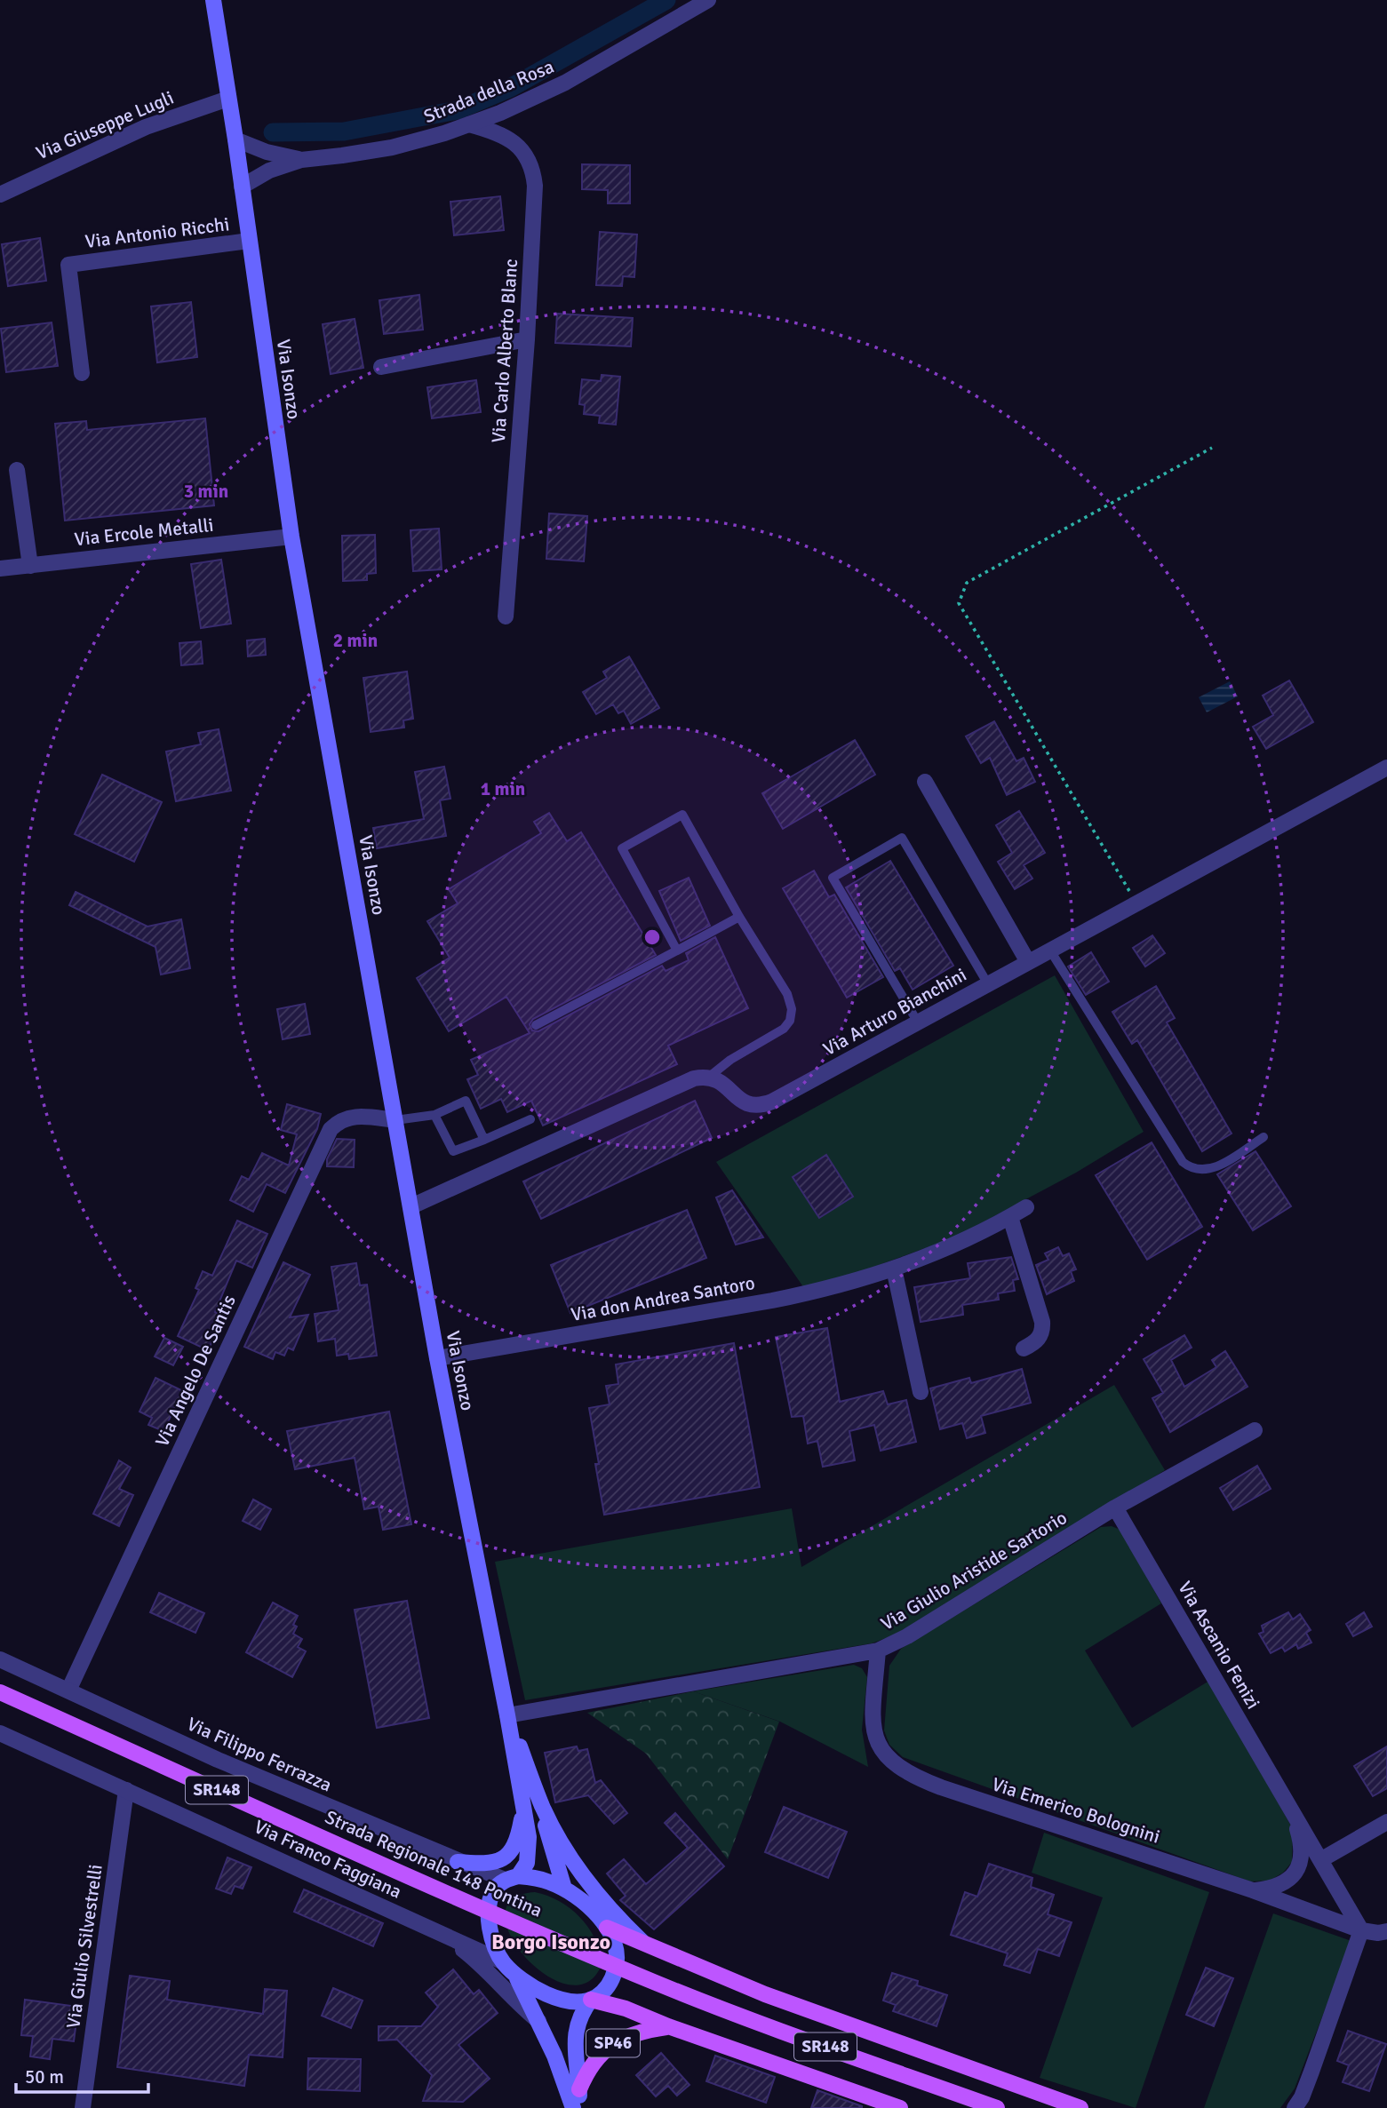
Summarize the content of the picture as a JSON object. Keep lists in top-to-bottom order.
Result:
{
  "streets": {
    "main road": [
      "Via Isonzo",
      "SR148",
      "Strada Regionale 148 Pontina",
      "SP46"
    ],
    "street": [
      "Strada della Rosa",
      "Via Giuseppe Lugli",
      "Via Antonio Ricchi",
      "Via Carlo Alberto Blanc",
      "Via Ercole Metalli",
      "Via Arturo Bianchini",
      "Via don Andrea Santoro",
      "Via Angelo De Santis",
      "Via Giulio Aristide Sartorio",
      "Via Ascanio Fenizi",
      "Via Filippo Ferrazza",
      "Via Emerico Bolognini",
      "Via Franco Faggiana",
      "Via Giulio Silvestrelli"
    ]
  },
  "crossings": [
    ["Strada della Rosa", "Via Carlo Alberto Blanc"],
    ["Strada della Rosa", "Via Isonzo"],
    ["Via Giuseppe Lugli", "Via Isonzo"],
    ["Via Antonio Ricchi", "Via Isonzo"],
    ["Via Isonzo", "Via Ercole Metalli"],
    ["Via Isonzo", "Via don Andrea Santoro"],
    ["Via Isonzo", "Via Angelo De Santis"],
    ["Via Isonzo", "Via Giulio Aristide Sartorio"],
    ["Via Angelo De Santis", "Via Filippo Ferrazza"],
    ["Via Giulio Aristide Sartorio", "Via Ascanio Fenizi"],
    ["Via Giulio Aristide Sartorio", "Via Emerico Bolognini"],
    ["Via Ascanio Fenizi", "Via Emerico Bolognini"],
    ["Via Filippo Ferrazza", "Via Franco Faggiana"],
    ["Via Filippo Ferrazza", "SP46"],
    ["Via Franco Faggiana", "Via Giulio Silvestrelli"],
    ["Via Franco Faggiana", "SP46"]
  ],
  "districts": ["Borgo Isonzo"],
  "scale_bar": "50 m",
  "rings": ["3 min", "2 min", "1 min"]
}
